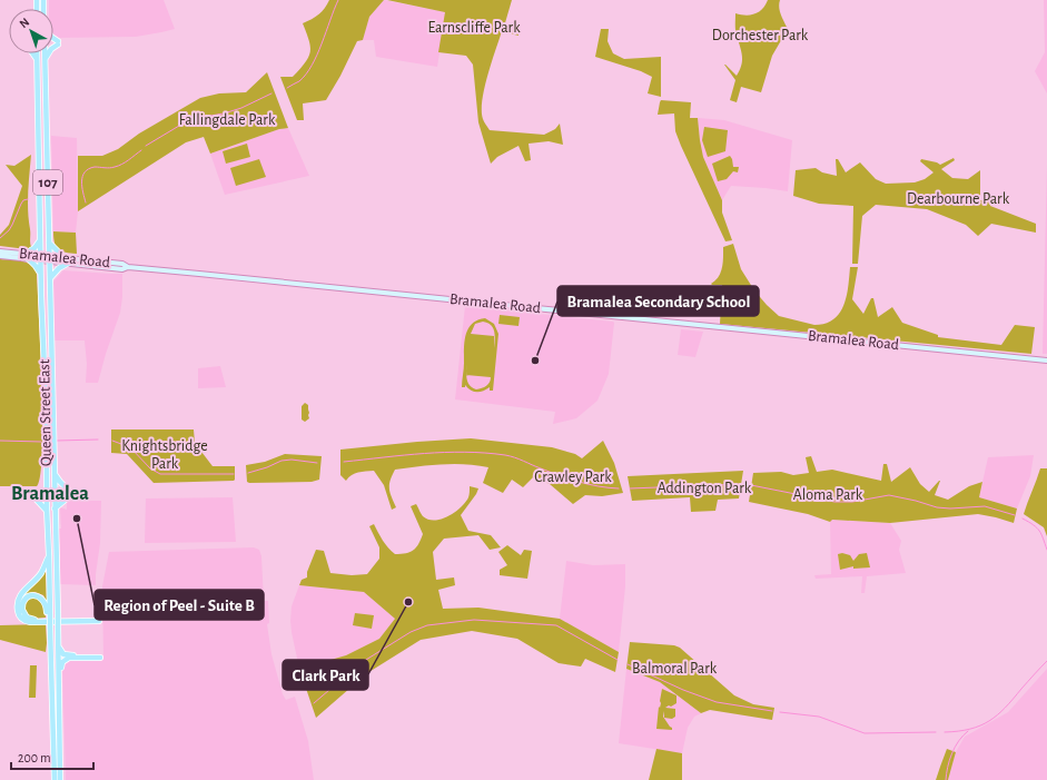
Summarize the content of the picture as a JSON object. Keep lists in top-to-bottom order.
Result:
{
  "streets": {
    "main road": ["107", "Bramalea Road", "Queen Street East"]
  },
  "crossings": [
    ["Bramalea Road", "Queen Street East"]
  ],
  "districts": ["Bramalea"],
  "parks": [
    "Earnscliffe Park",
    "Dorchester Park",
    "Fallingdale Park",
    "Dearbourne Park",
    "Knightsbridge Park",
    "Crawley Park",
    "Addington Park",
    "Aloma Park",
    "Balmoral Park"
  ],
  "places": ["Bramalea Secondary School", "Region of Peel - Suite B", "Clark Park"],
  "scale_bar": "200 m",
  "north": "top left"
}
